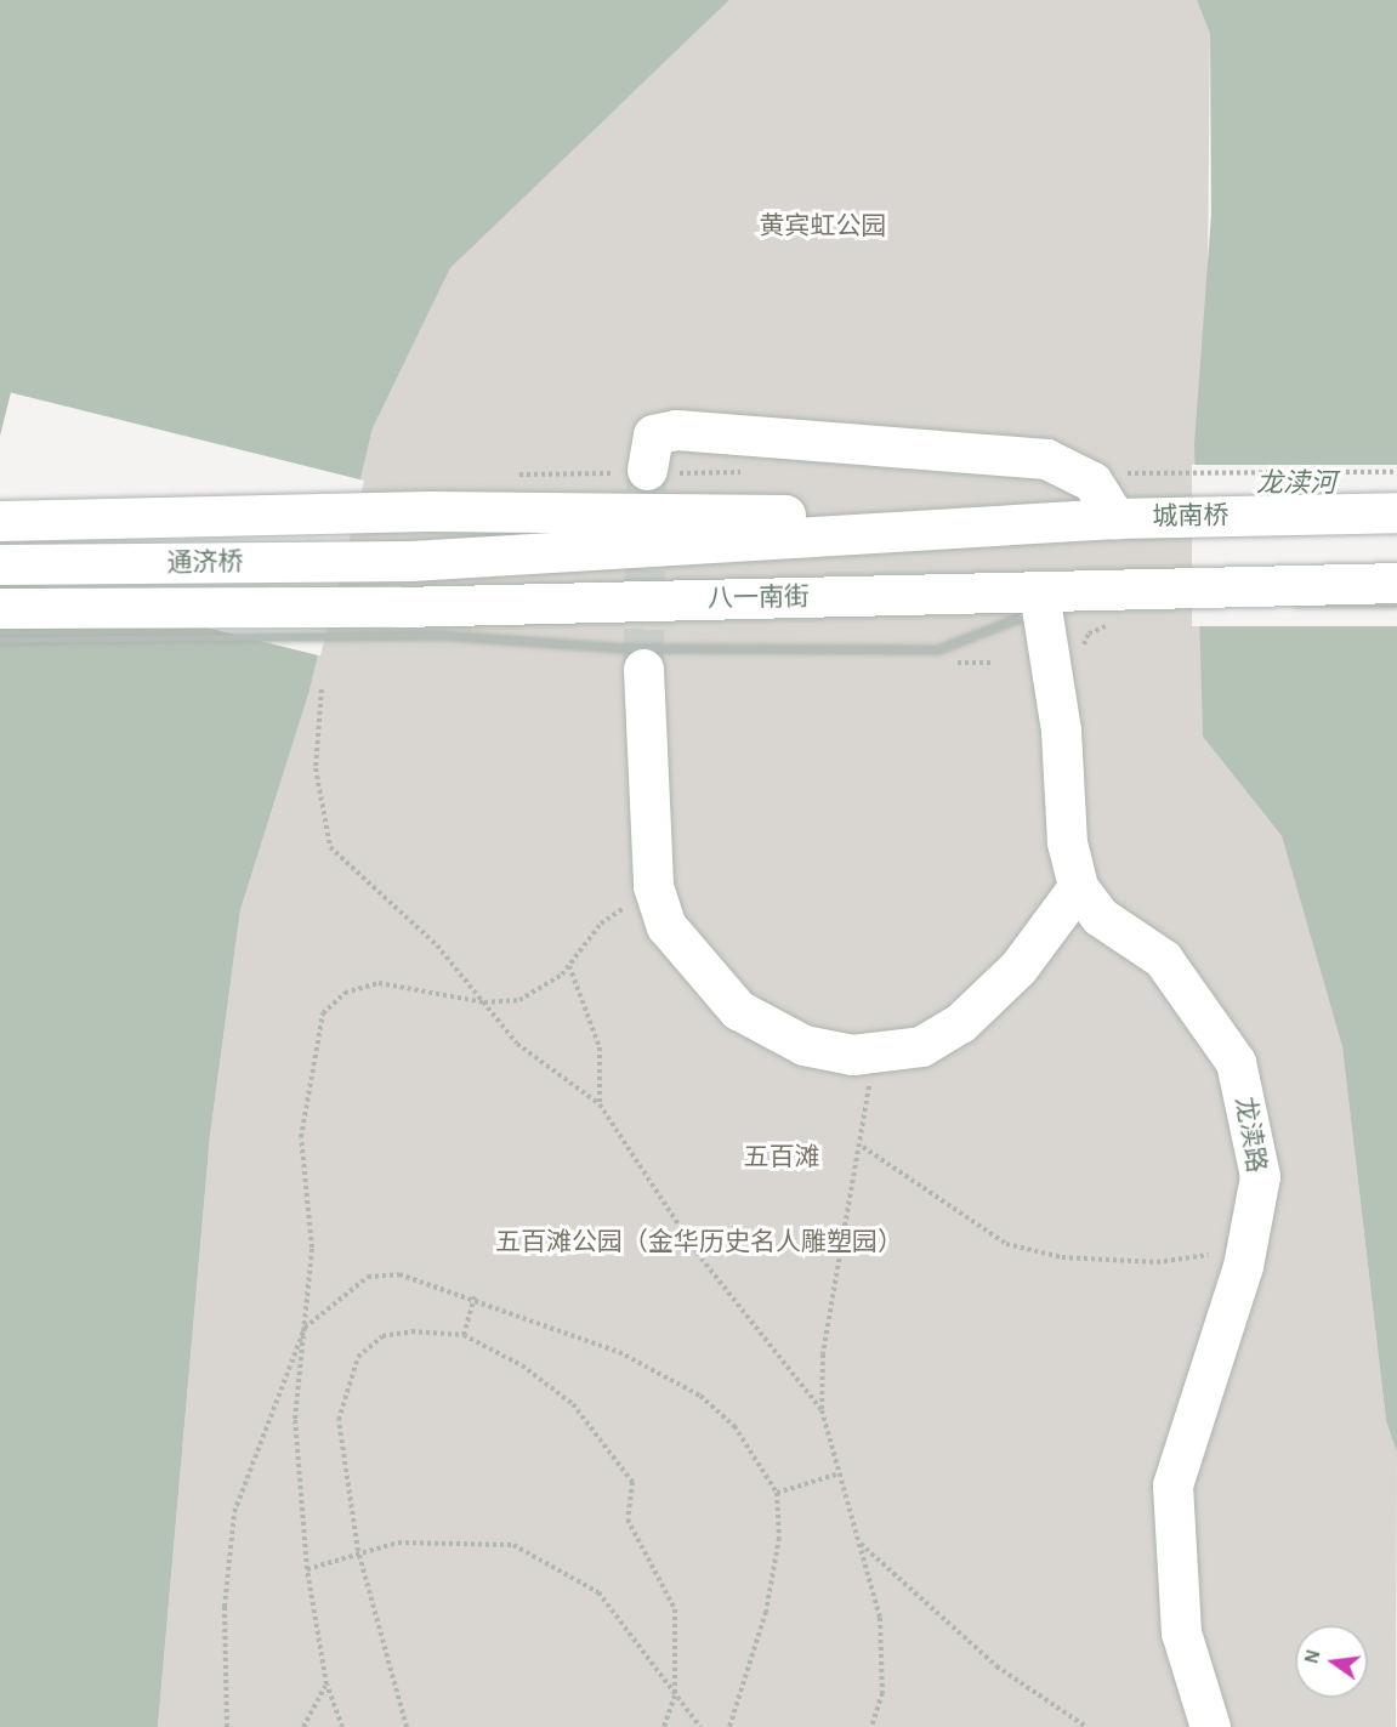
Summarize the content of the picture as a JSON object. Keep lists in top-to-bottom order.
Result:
{
  "streets": {
    "main road": [
      "城南桥",
      "通济桥",
      "八一南街",
      "龙渎路"
    ]
  },
  "crossings": [
    ["通济桥", "八一南街"],
    ["八一南街", "龙渎路"]
  ],
  "water": ["龙渎河"],
  "parks": ["黄宾虹公园", "五百滩", "五百滩公园（金华历史名人雕塑园）"],
  "north": "left"
}
